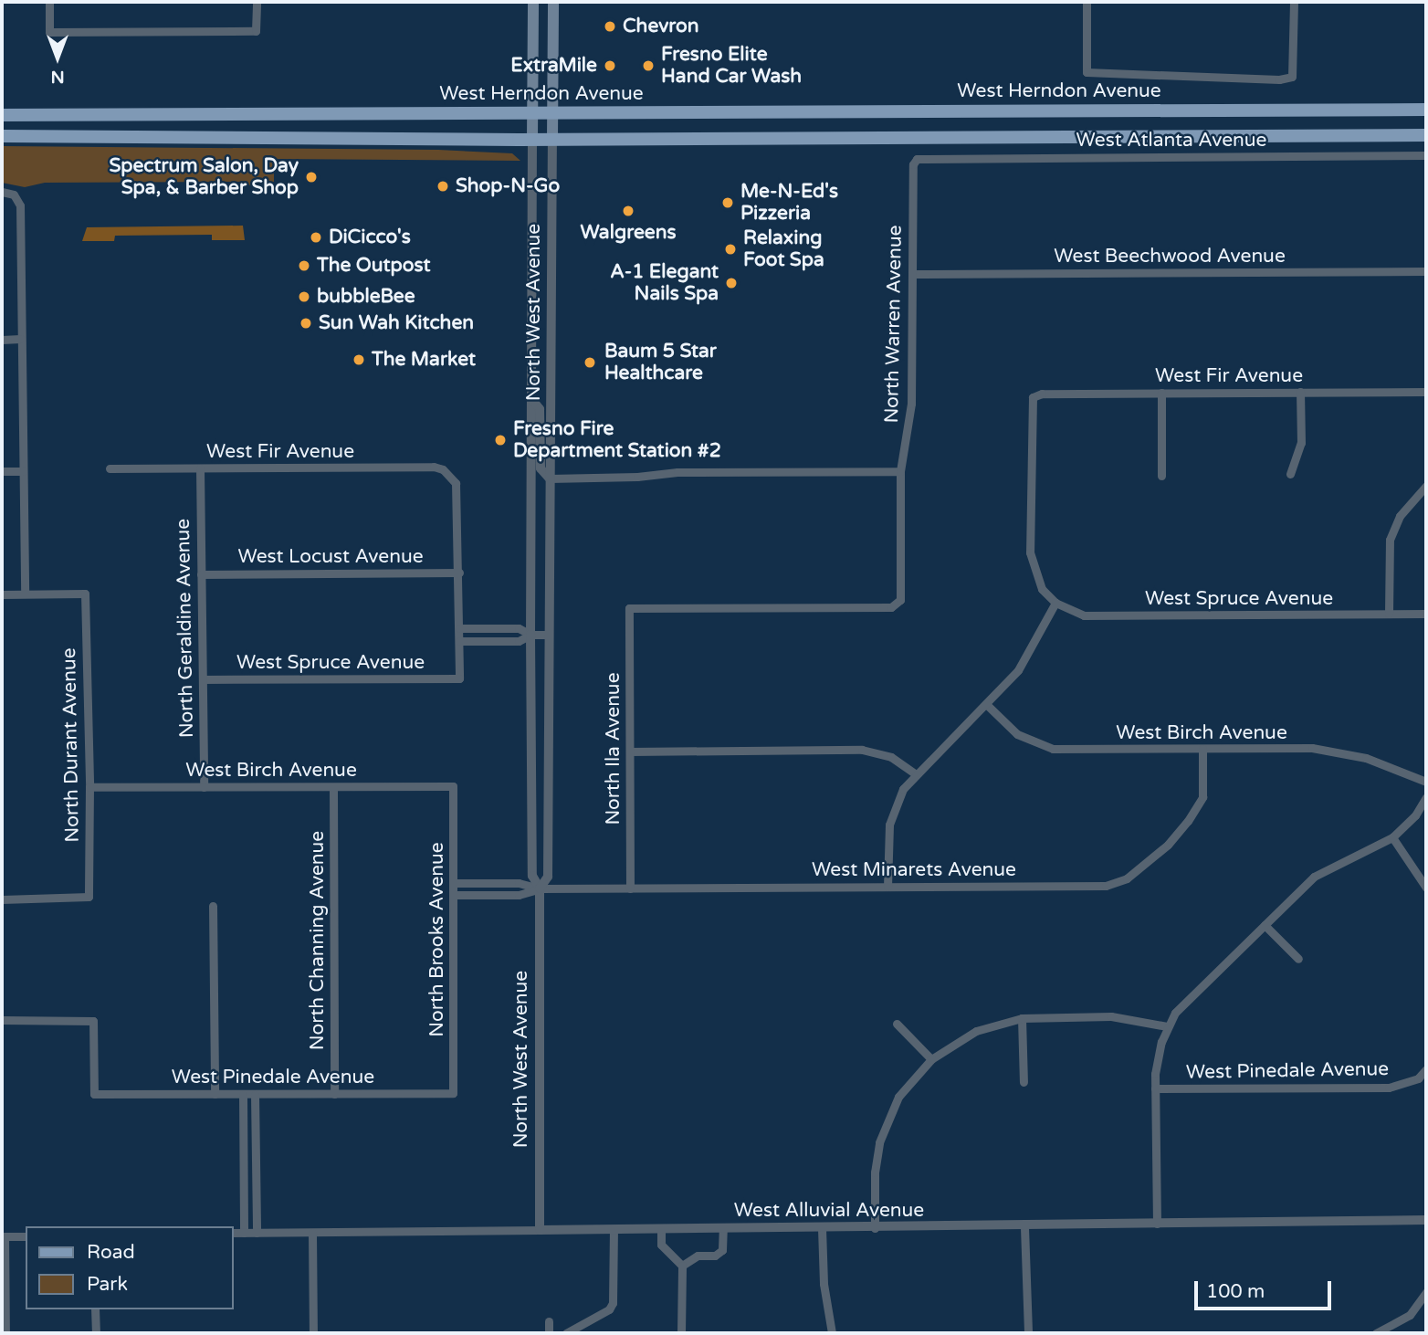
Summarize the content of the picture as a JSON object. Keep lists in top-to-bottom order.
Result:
{
  "streets": {
    "main road": ["West Herndon Avenue", "North West Avenue"],
    "street": [
      "West Atlanta Avenue",
      "West Beechwood Avenue",
      "North Warren Avenue",
      "West Fir Avenue",
      "West Locust Avenue",
      "West Spruce Avenue",
      "North Geraldine Avenue",
      "West Birch Avenue",
      "North Durant Avenue",
      "North Ila Avenue",
      "West Minarets Avenue",
      "North Brooks Avenue",
      "North Channing Avenue",
      "West Pinedale Avenue",
      "West Alluvial Avenue"
    ]
  },
  "crossings": [
    ["West Herndon Avenue", "North West Avenue"],
    ["West Atlanta Avenue", "North Warren Avenue"],
    ["West Beechwood Avenue", "North Warren Avenue"],
    ["North West Avenue", "West Minarets Avenue"],
    ["North West Avenue", "West Alluvial Avenue"],
    ["North Warren Avenue", "North Ila Avenue"],
    ["West Fir Avenue", "West Locust Avenue"],
    ["West Fir Avenue", "West Spruce Avenue"],
    ["West Fir Avenue", "North Geraldine Avenue"],
    ["West Locust Avenue", "North Geraldine Avenue"],
    ["West Spruce Avenue", "North Geraldine Avenue"],
    ["North Geraldine Avenue", "West Birch Avenue"],
    ["West Birch Avenue", "North Durant Avenue"],
    ["West Birch Avenue", "West Minarets Avenue"],
    ["West Birch Avenue", "North Brooks Avenue"],
    ["West Birch Avenue", "North Channing Avenue"],
    ["North Ila Avenue", "West Minarets Avenue"],
    ["West Minarets Avenue", "North Brooks Avenue"],
    ["North Brooks Avenue", "West Pinedale Avenue"],
    ["North Channing Avenue", "West Pinedale Avenue"]
  ],
  "places": [
    "Chevron",
    "ExtraMile",
    "Fresno Elite Hand Car Wash",
    "Spectrum Salon, Day Spa, & Barber Shop",
    "Shop-N-Go",
    "Me-N-Ed's Pizzeria",
    "Walgreens",
    "DiCicco's",
    "Relaxing Foot Spa",
    "The Outpost",
    "A-1 Elegant Nails Spa",
    "bubbleBee",
    "Sun Wah Kitchen",
    "The Market",
    "Baum 5 Star Healthcare",
    "Fresno Fire Department Station #2"
  ],
  "legend": ["Road", "Park"],
  "scale_bar": "100 m",
  "north": "bottom"
}
